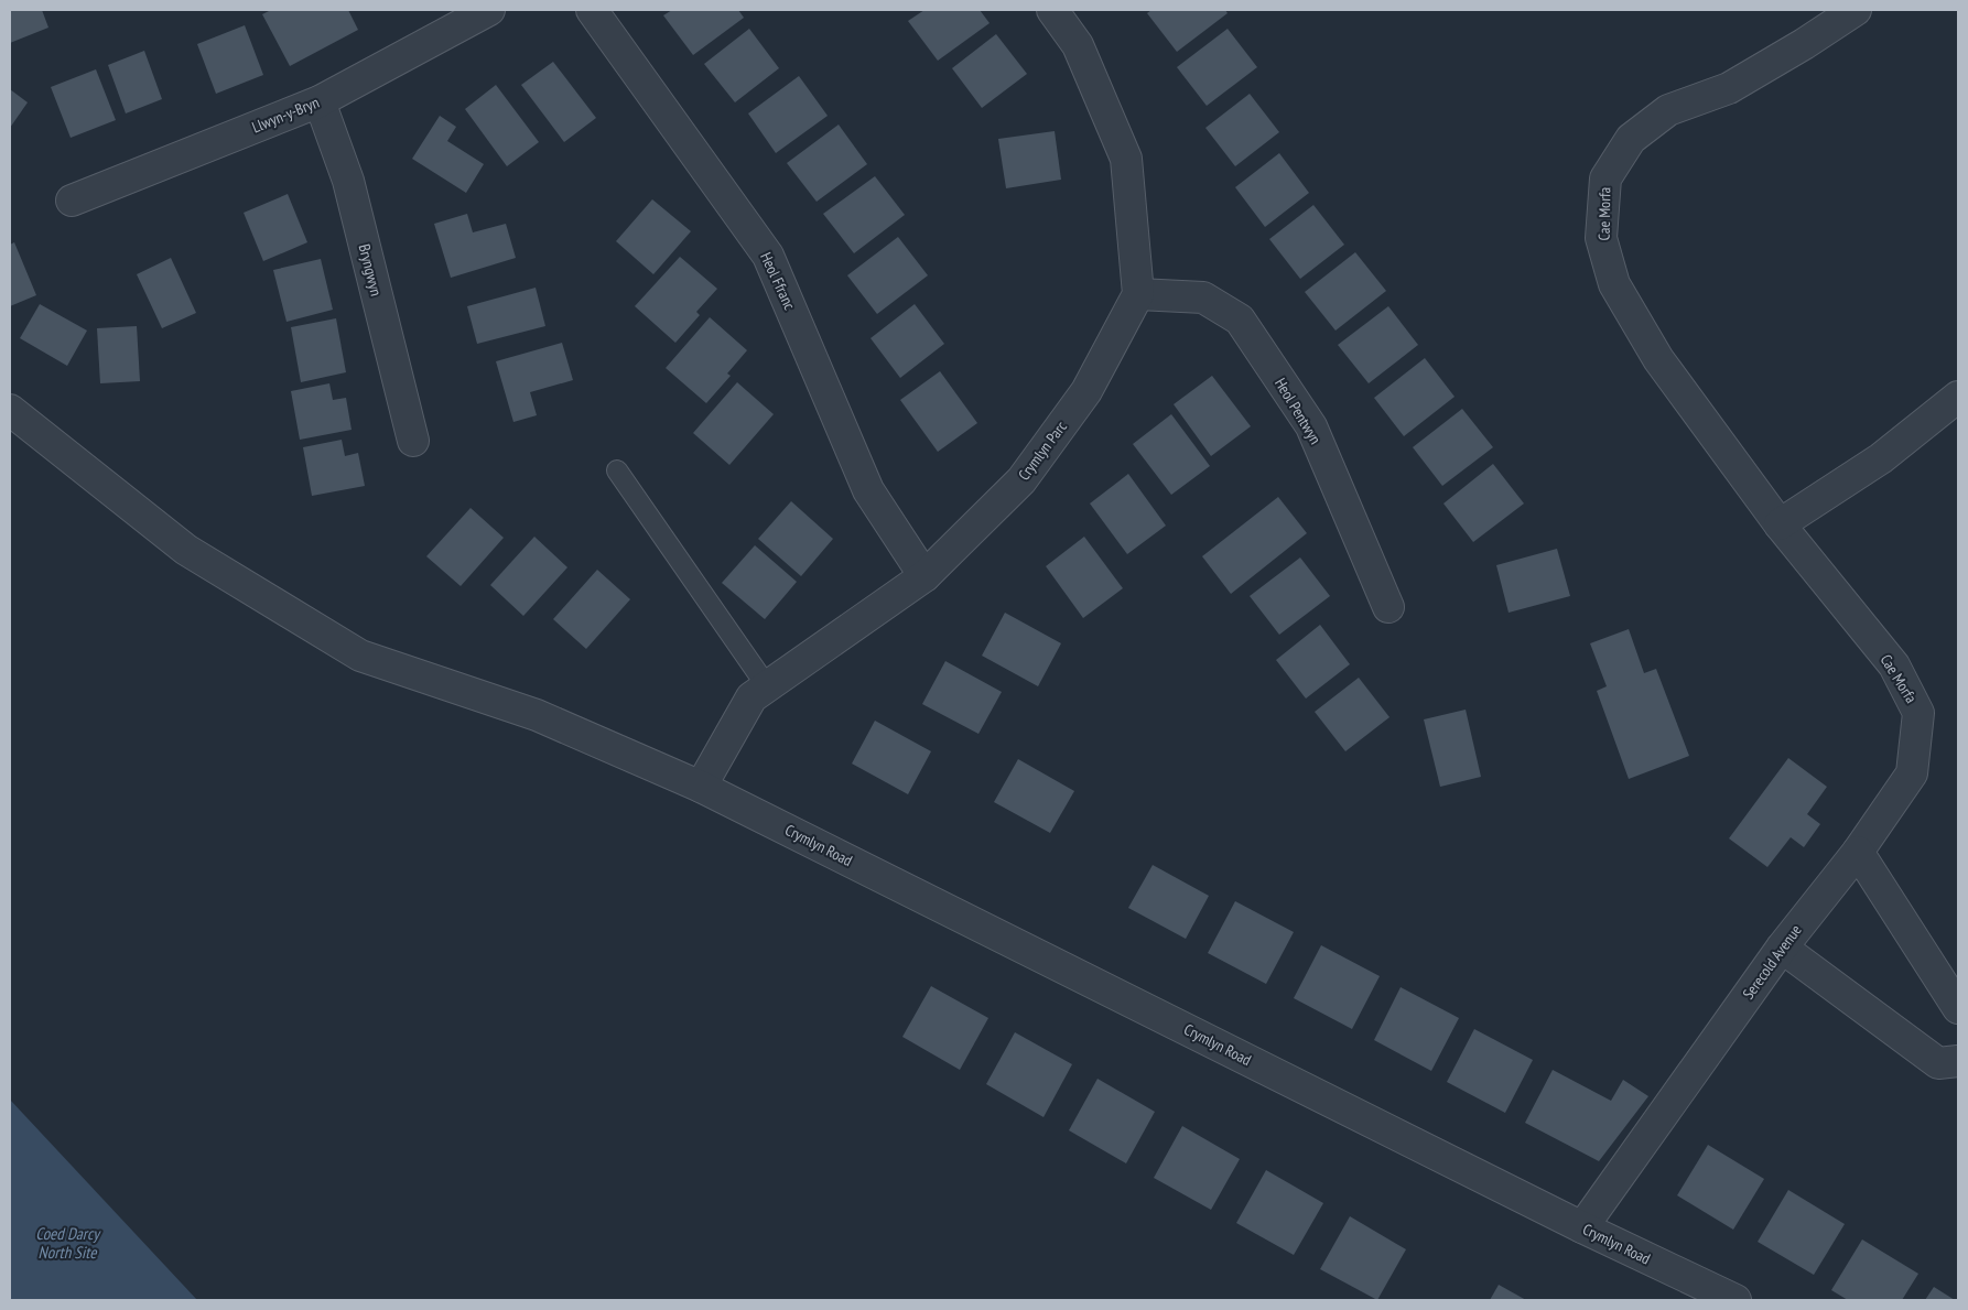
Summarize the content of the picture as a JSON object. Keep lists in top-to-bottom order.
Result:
{
  "streets": {
    "street": [
      "Llwyn-y-Bryn",
      "Cae Morfa",
      "Bryngwyn",
      "Heol Ffranc",
      "Heol Pentwyn",
      "Crymlyn Parc",
      "Crymlyn Road",
      "Serecold Avenue"
    ]
  },
  "crossings": [
    ["Llwyn-y-Bryn", "Bryngwyn"],
    ["Cae Morfa", "Serecold Avenue"],
    ["Heol Ffranc", "Crymlyn Parc"],
    ["Heol Pentwyn", "Crymlyn Parc"],
    ["Crymlyn Parc", "Crymlyn Road"],
    ["Crymlyn Road", "Serecold Avenue"]
  ],
  "water": ["Coed Darcy North Site"]
}
